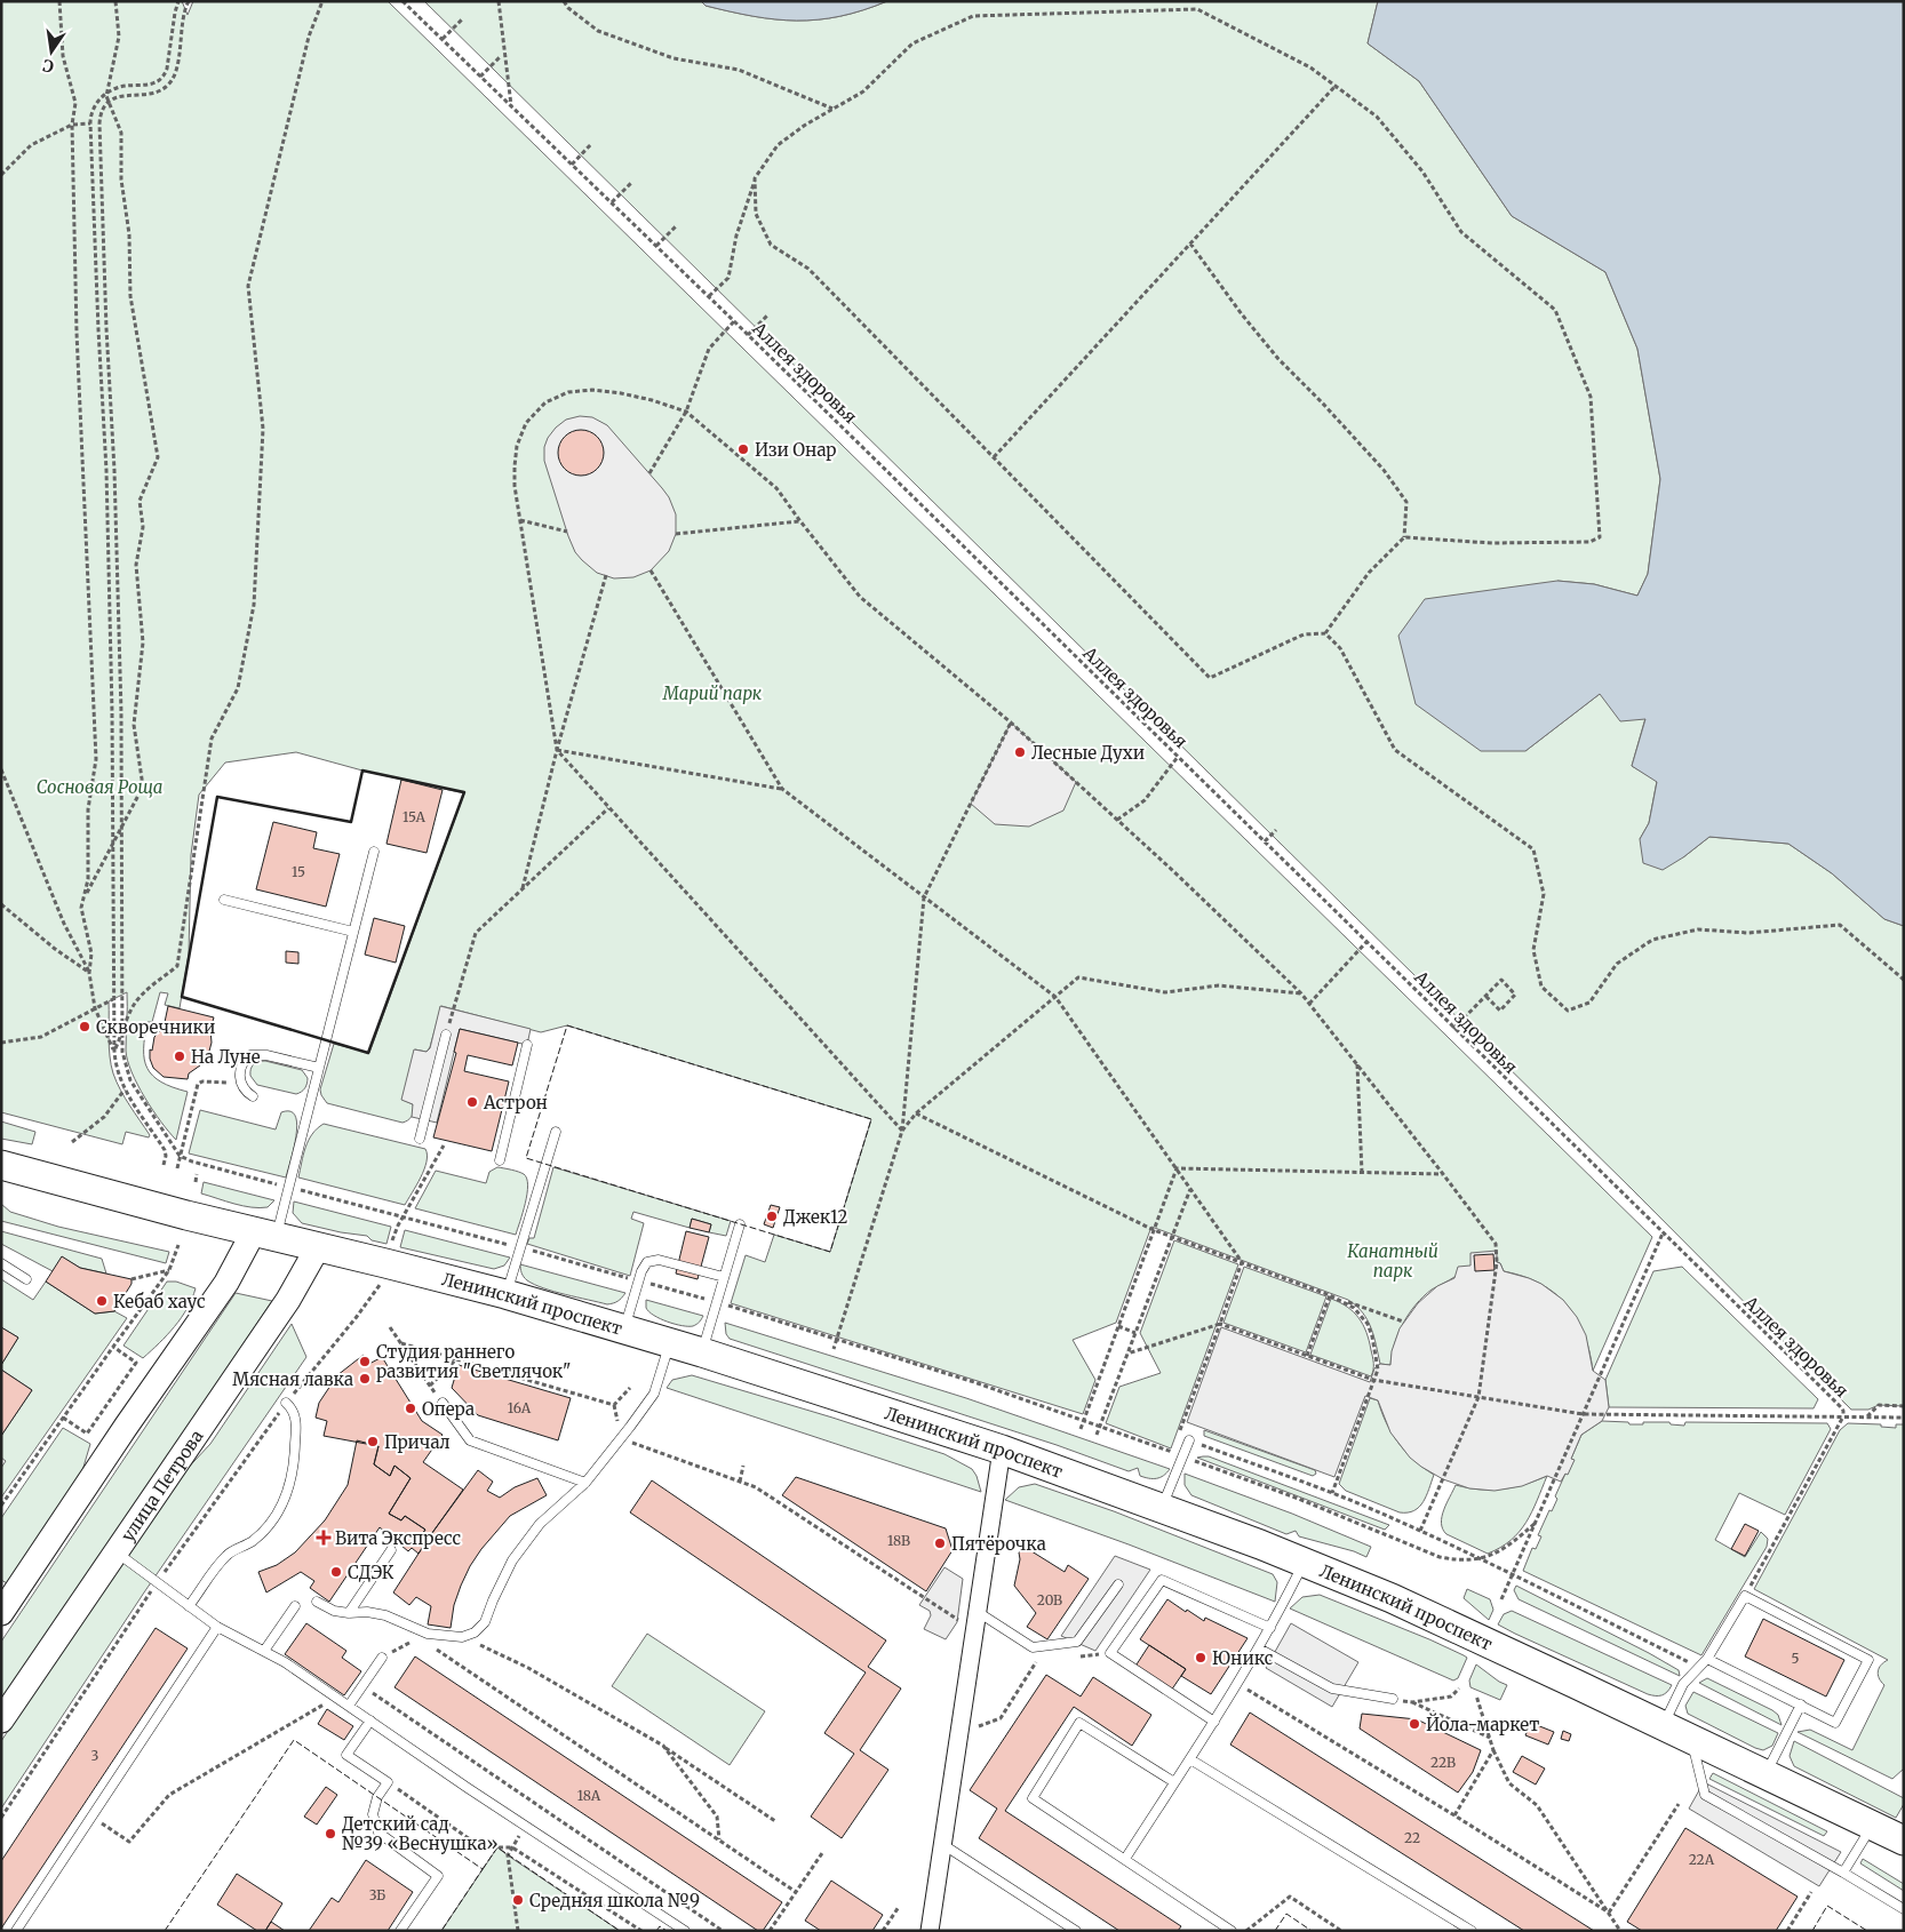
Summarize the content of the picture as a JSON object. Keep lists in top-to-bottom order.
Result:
{
  "streets": {
    "main road": ["Ленинский проспект", "улица Петрова"],
    "path": ["Аллея здоровья"]
  },
  "crossings": [
    ["Ленинский проспект", "улица Петрова"]
  ],
  "parks": ["Марий парк", "Сосновая Роща", "Канатный парк"],
  "places": {
    "other": [
      "Изи Онар",
      "Лесные Духи",
      "Скворечники",
      "На Луне",
      "Астрон",
      "Джек12",
      "Кебаб хаус",
      "Студия раннего развития \"Светлячок\"",
      "Мясная лавка",
      "Опера",
      "Причал",
      "Пятёрочка",
      "СДЭК",
      "Юникс",
      "Йола-маркет",
      "Детский сад №39 «Веснушка»",
      "Средняя школа №9"
    ],
    "health": ["Вита Экспресс"]
  },
  "house_numbers": [
    "15А",
    "15",
    "16А",
    "18В",
    "20В",
    "5",
    "3",
    "22В",
    "18А",
    "22",
    "22А",
    "3Б"
  ],
  "north": "bottom"
}
